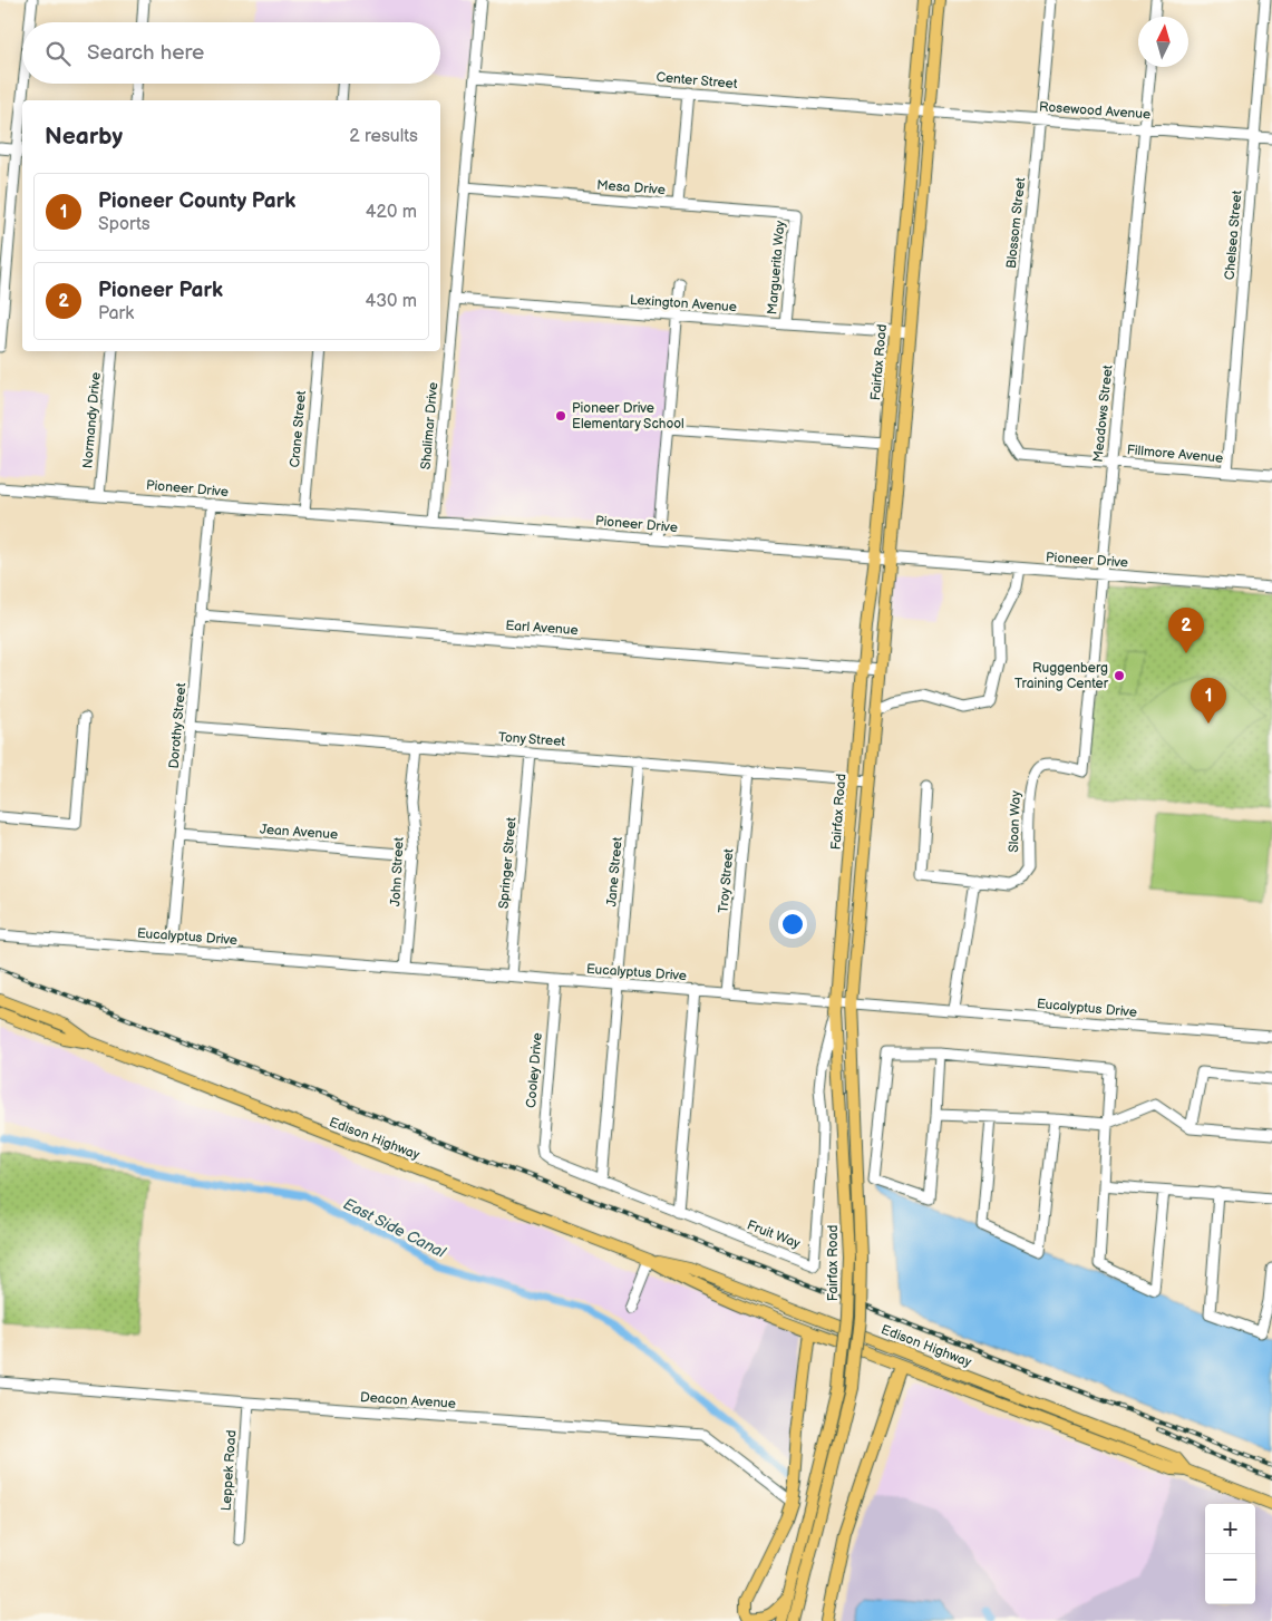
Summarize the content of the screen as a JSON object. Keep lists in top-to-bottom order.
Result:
{
  "streets": {
    "main road": ["Fairfax Road", "Edison Highway"],
    "street": [
      "Center Street",
      "Rosewood Avenue",
      "Mesa Drive",
      "Blossom Street",
      "Chelsea Street",
      "Marguerita Way",
      "Lexington Avenue",
      "Meadows Street",
      "Normandy Drive",
      "Shalimar Drive",
      "Crane Street",
      "Fillmore Avenue",
      "Pioneer Drive",
      "Earl Avenue",
      "Dorothy Street",
      "Tony Street",
      "Sloan Way",
      "Jean Avenue",
      "Springer Street",
      "John Street",
      "Jane Street",
      "Troy Street",
      "Eucalyptus Drive",
      "Cooley Drive",
      "Fruit Way",
      "Deacon Avenue",
      "Leppek Road"
    ]
  },
  "crossings": [
    ["Center Street", "Rosewood Avenue"],
    ["Center Street", "Fairfax Road"],
    ["Center Street", "Shalimar Drive"],
    ["Rosewood Avenue", "Blossom Street"],
    ["Rosewood Avenue", "Chelsea Street"],
    ["Rosewood Avenue", "Fairfax Road"],
    ["Rosewood Avenue", "Meadows Street"],
    ["Mesa Drive", "Marguerita Way"],
    ["Mesa Drive", "Shalimar Drive"],
    ["Blossom Street", "Fillmore Avenue"],
    ["Chelsea Street", "Fillmore Avenue"],
    ["Marguerita Way", "Lexington Avenue"],
    ["Lexington Avenue", "Fairfax Road"],
    ["Lexington Avenue", "Shalimar Drive"],
    ["Fairfax Road", "Pioneer Drive"],
    ["Fairfax Road", "Earl Avenue"],
    ["Fairfax Road", "Tony Street"],
    ["Fairfax Road", "Eucalyptus Drive"],
    ["Fairfax Road", "Fruit Way"],
    ["Meadows Street", "Fillmore Avenue"],
    ["Meadows Street", "Pioneer Drive"],
    ["Meadows Street", "Sloan Way"],
    ["Normandy Drive", "Pioneer Drive"],
    ["Shalimar Drive", "Pioneer Drive"],
    ["Crane Street", "Pioneer Drive"],
    ["Pioneer Drive", "Dorothy Street"],
    ["Earl Avenue", "Dorothy Street"],
    ["Dorothy Street", "Tony Street"],
    ["Dorothy Street", "Jean Avenue"],
    ["Dorothy Street", "Eucalyptus Drive"],
    ["Tony Street", "Springer Street"],
    ["Tony Street", "John Street"],
    ["Tony Street", "Jane Street"],
    ["Tony Street", "Troy Street"],
    ["Jean Avenue", "John Street"],
    ["Springer Street", "Eucalyptus Drive"],
    ["John Street", "Eucalyptus Drive"],
    ["Jane Street", "Eucalyptus Drive"],
    ["Jane Street", "Fruit Way"],
    ["Troy Street", "Eucalyptus Drive"],
    ["Eucalyptus Drive", "Cooley Drive"],
    ["Eucalyptus Drive", "Fruit Way"],
    ["Cooley Drive", "Fruit Way"],
    ["Deacon Avenue", "Leppek Road"]
  ],
  "water": ["East Side Canal"],
  "places": ["Pioneer Drive Elementary School", "Ruggenberg Training Center"],
  "north": "top",
  "page": {
    "search": "Search here",
    "heading": ["Nearby", "2 results"],
    "list": [
      {
        "mark": "1",
        "name": "Pioneer County Park",
        "note": "Sports",
        "value": "420 m"
      },
      {
        "mark": "2",
        "name": "Pioneer Park",
        "note": "Park",
        "value": "430 m"
      }
    ],
    "pins": ["2", "1"],
    "map_buttons": ["+", "−"]
  }
}
